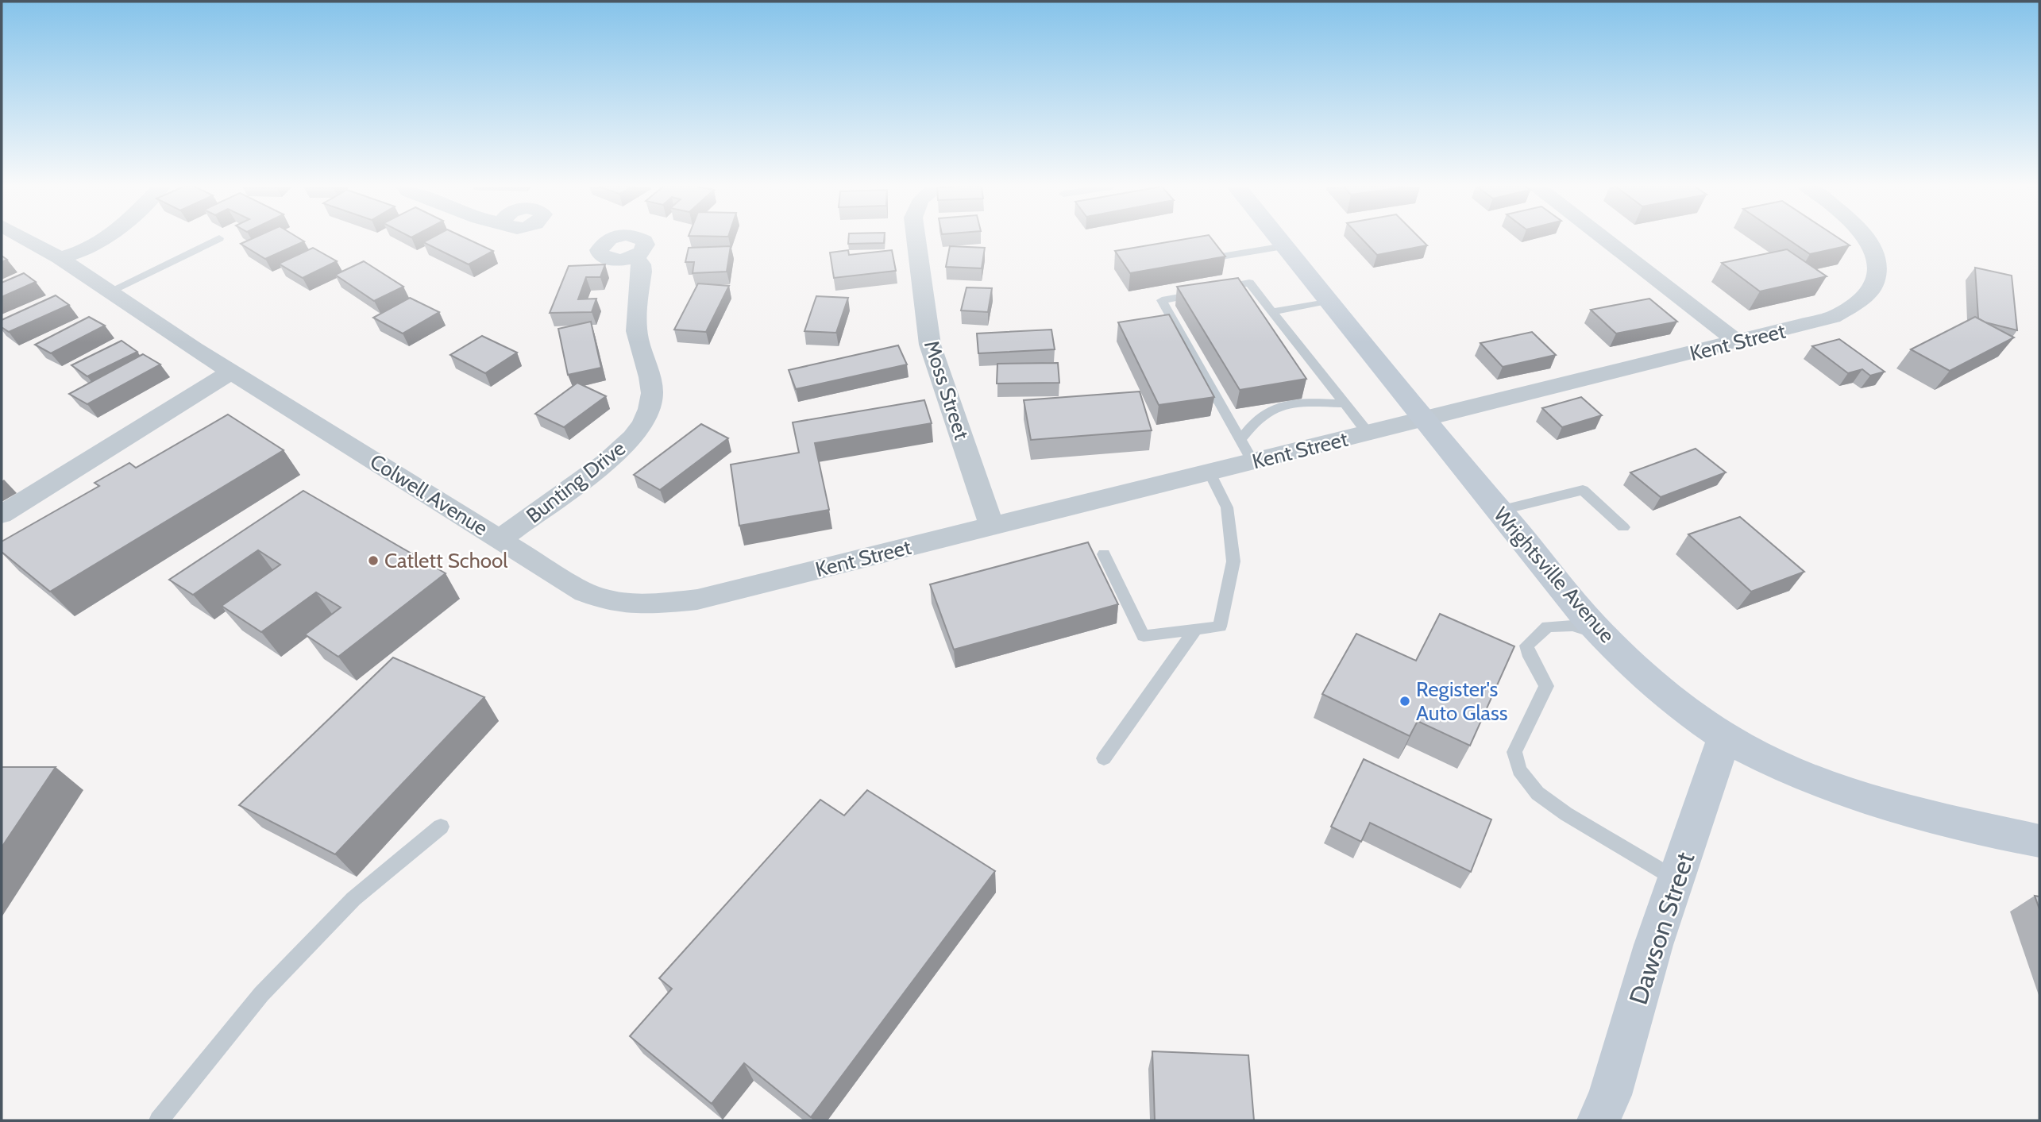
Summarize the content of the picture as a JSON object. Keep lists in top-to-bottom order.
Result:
{
  "streets": {
    "street": [
      "Kent Street",
      "Moss Street",
      "Bunting Drive",
      "Colwell Avenue",
      "Wrightsville Avenue",
      "Dawson Street"
    ]
  },
  "crossings": [
    ["Kent Street", "Moss Street"],
    ["Kent Street", "Colwell Avenue"],
    ["Kent Street", "Wrightsville Avenue"],
    ["Bunting Drive", "Colwell Avenue"],
    ["Wrightsville Avenue", "Dawson Street"]
  ],
  "places": ["Catlett School", "Register's Auto Glass"]
}
